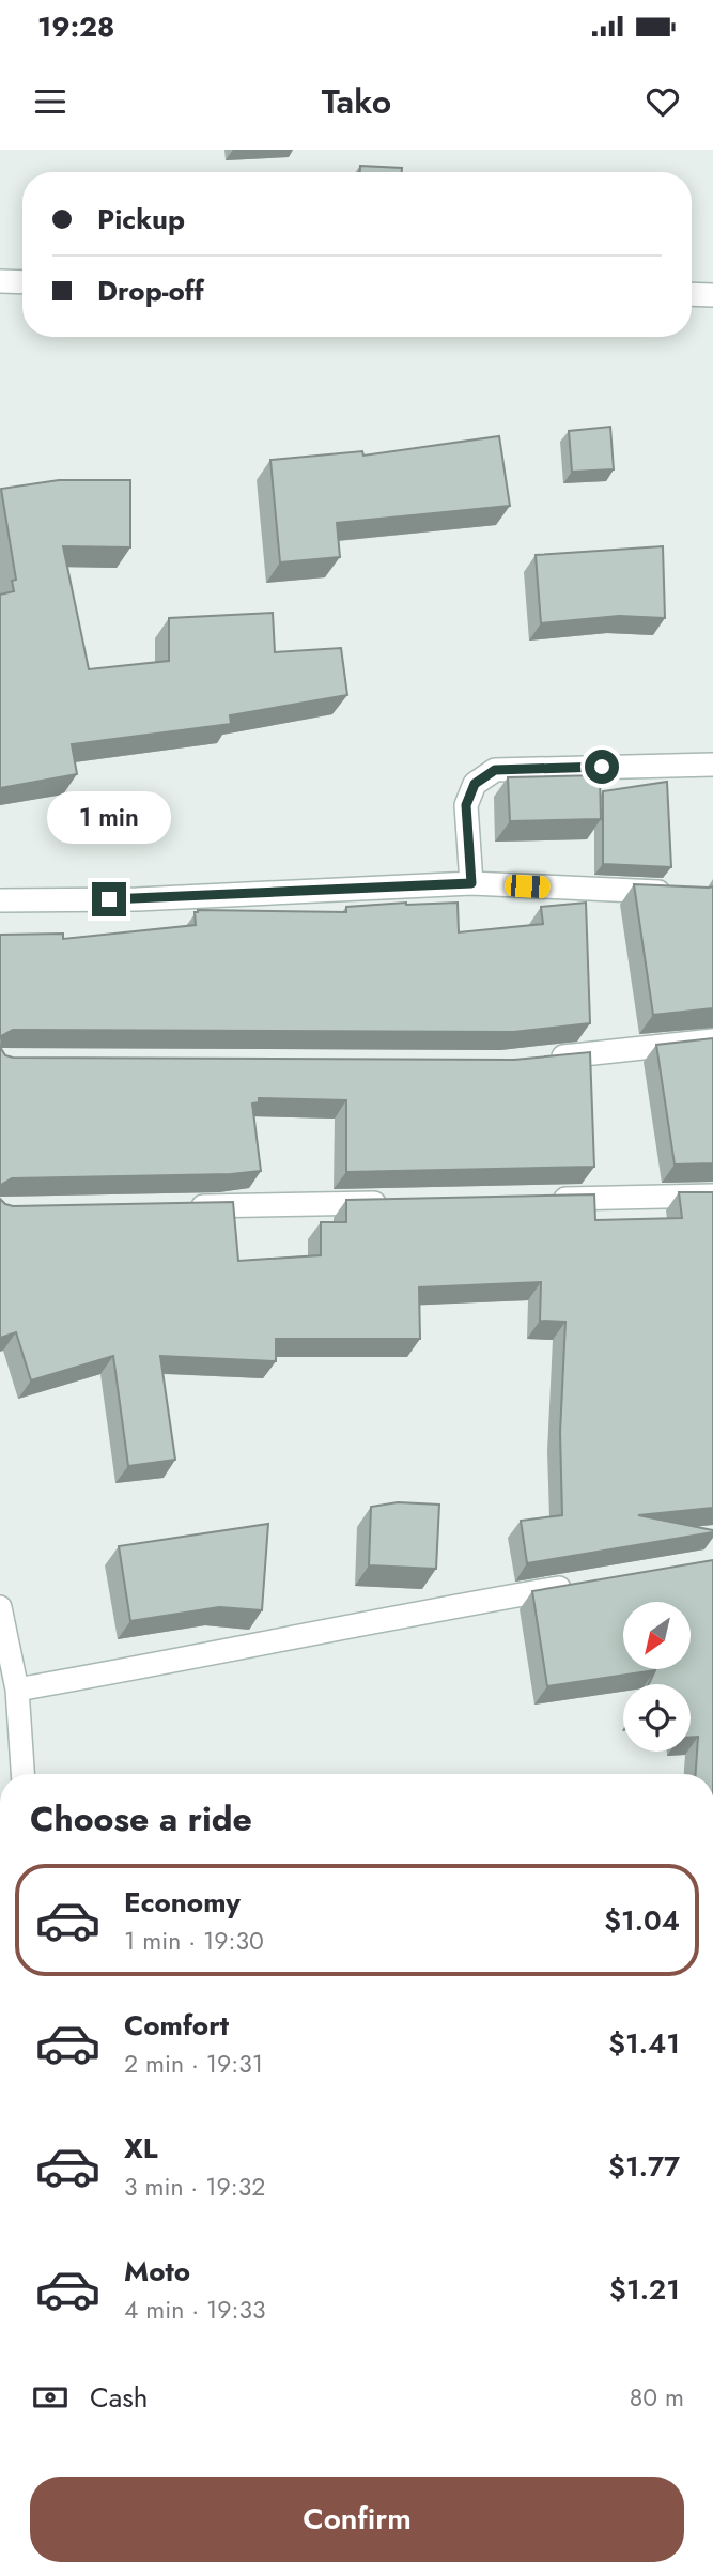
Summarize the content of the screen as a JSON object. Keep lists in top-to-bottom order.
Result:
{
  "north": "bottom left",
  "page": {
    "status": "19:28",
    "header": "Tako",
    "banner": ["Pickup", "Drop-off"],
    "bubble": "1 min",
    "heading": "Choose a ride",
    "list": [
      {
        "name": "Economy",
        "note": "1 min · 19:30",
        "value": "$1.04"
      },
      {
        "name": "Comfort",
        "note": "2 min · 19:31",
        "value": "$1.41"
      },
      {
        "name": "XL",
        "note": "3 min · 19:32",
        "value": "$1.77"
      },
      {
        "name": "Moto",
        "note": "4 min · 19:33",
        "value": "$1.21"
      }
    ],
    "pay": ["Cash", "80 m"],
    "buttons": "Confirm"
  }
}
